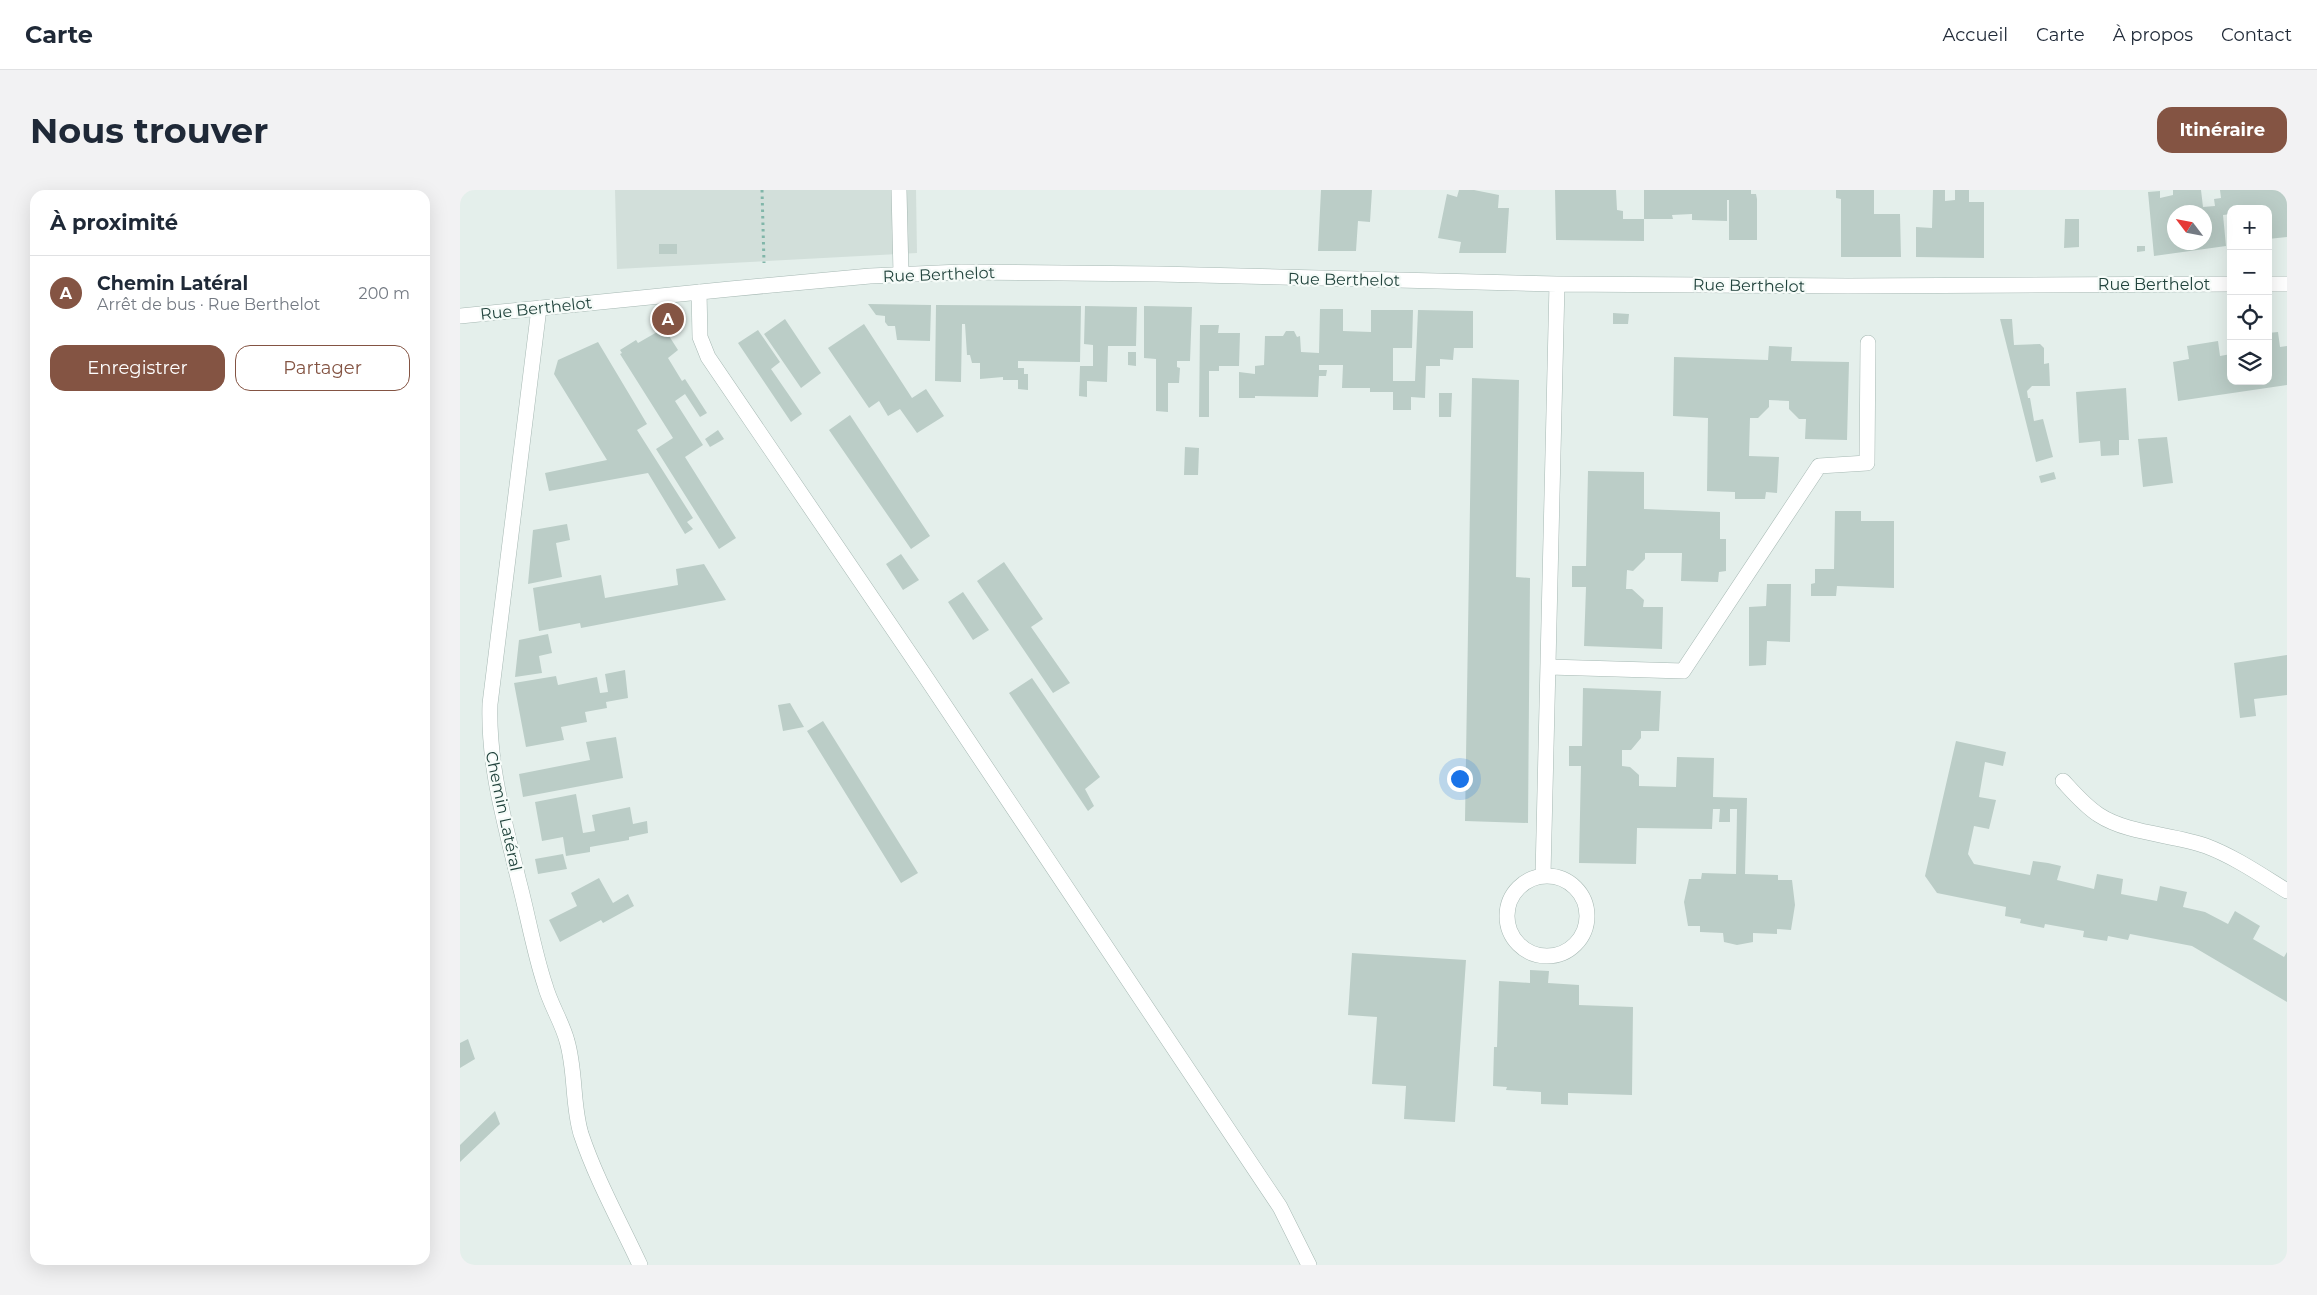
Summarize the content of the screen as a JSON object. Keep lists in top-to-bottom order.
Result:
{
  "streets": {
    "street": ["Rue Berthelot", "Chemin Latéral"]
  },
  "crossings": [
    ["Rue Berthelot", "Chemin Latéral"]
  ],
  "north": "top left",
  "page": {
    "header": "Carte",
    "nav": [
      "Accueil",
      "Carte",
      "À propos",
      "Contact"
    ],
    "buttons": [
      "Itinéraire",
      ["Enregistrer", "Partager"]
    ],
    "title": "Nous trouver",
    "heading": "À proximité",
    "map_buttons": ["+", "−"],
    "list": [
      {
        "mark": "A",
        "name": "Chemin Latéral",
        "note": "Arrêt de bus · Rue Berthelot",
        "value": "200 m"
      }
    ],
    "pins": "A"
  }
}
